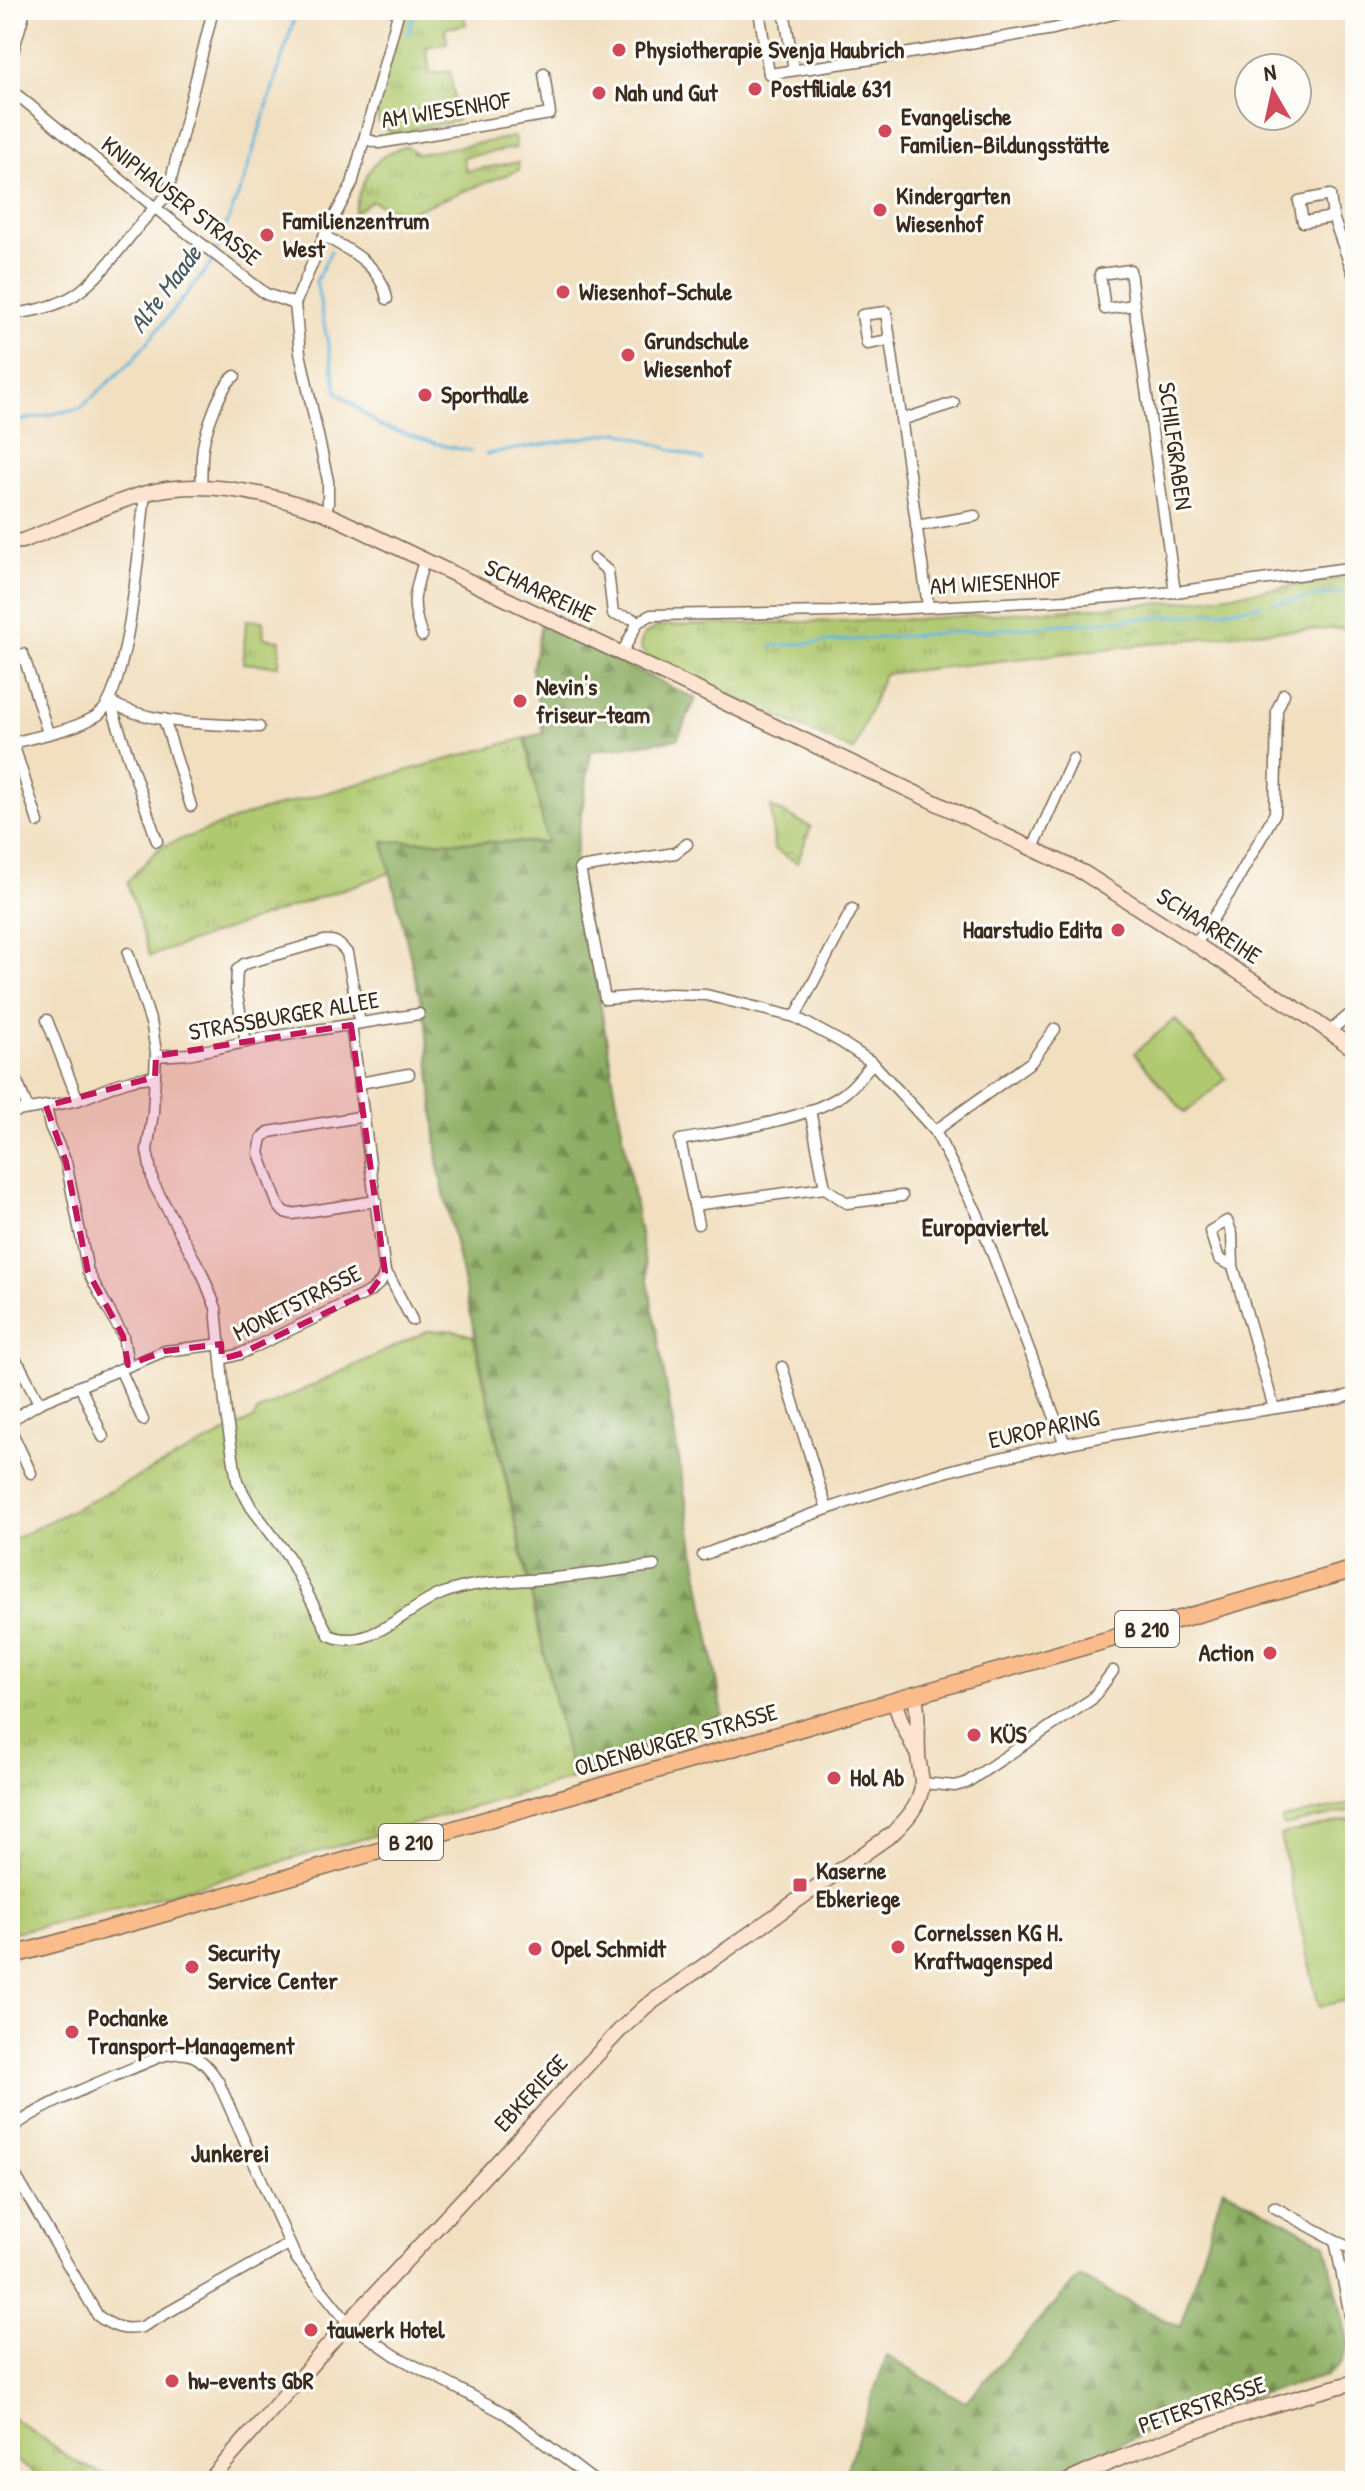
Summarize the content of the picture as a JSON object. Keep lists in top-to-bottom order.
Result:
{
  "streets": {
    "main road": [
      "SCHAARREIHE",
      "B 210",
      "OLDENBURGER STRASSE",
      "EBKERIEGE",
      "PETERSTRASSE"
    ],
    "street": [
      "AM WIESENHOF",
      "KNIPHAUSER STRASSE",
      "SCHILFGRABEN",
      "STRASSBURGER ALLEE",
      "MONETSTRASSE",
      "EUROPARING"
    ]
  },
  "crossings": [
    ["AM WIESENHOF", "KNIPHAUSER STRASSE"],
    ["AM WIESENHOF", "SCHILFGRABEN"],
    ["AM WIESENHOF", "SCHAARREIHE"],
    ["STRASSBURGER ALLEE", "MONETSTRASSE"]
  ],
  "districts": ["Europaviertel", "Junkerei"],
  "water": ["Alte Maade"],
  "places": {
    "other": [
      "Physiotherapie Svenja Haubrich",
      "Postfiliale 631",
      "Nah und Gut",
      "Evangelische Familien-Bildungsstätte",
      "Kindergarten Wiesenhof",
      "Familienzentrum West",
      "Wiesenhof-Schule",
      "Grundschule Wiesenhof",
      "Sporthalle",
      "Nevin's friseur-team",
      "Haarstudio Edita",
      "Action",
      "KÜS",
      "Hol Ab",
      "Cornelssen KG H. Kraftwagensped",
      "Opel Schmidt",
      "Security Service Center",
      "Pochanke Transport-Management",
      "tauwerk Hotel",
      "hw-events GbR"
    ],
    "transit": ["Kaserne Ebkeriege"]
  },
  "north": "top"
}
